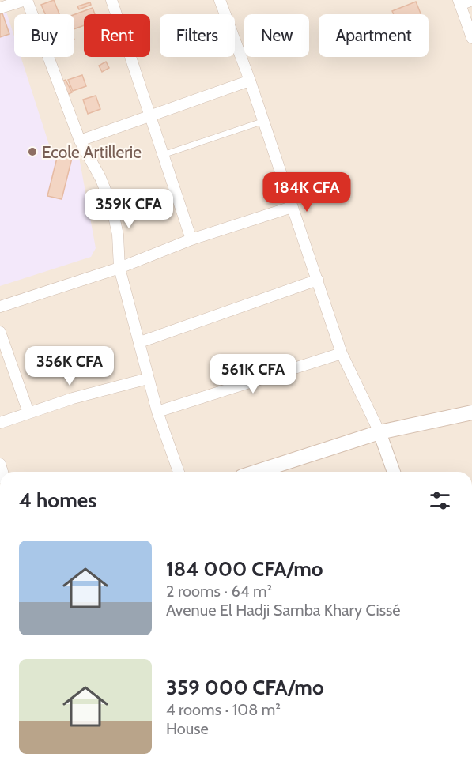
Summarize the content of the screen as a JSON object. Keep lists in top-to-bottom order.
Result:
{
  "places": ["Ecole Artillerie"],
  "page": {
    "chip": [
      "Buy",
      "Rent",
      "Filters",
      "New",
      "Apartment"
    ],
    "price": [
      "184K CFA",
      "359K CFA",
      "356K CFA",
      "561K CFA"
    ],
    "heading": "4 homes",
    "list": [
      {
        "name": "184 000 CFA/mo",
        "note": "2 rooms · 64 m² · Avenue El Hadji Samba Khary Cissé"
      },
      {
        "name": "359 000 CFA/mo",
        "note": "4 rooms · 108 m² · House"
      }
    ]
  }
}
